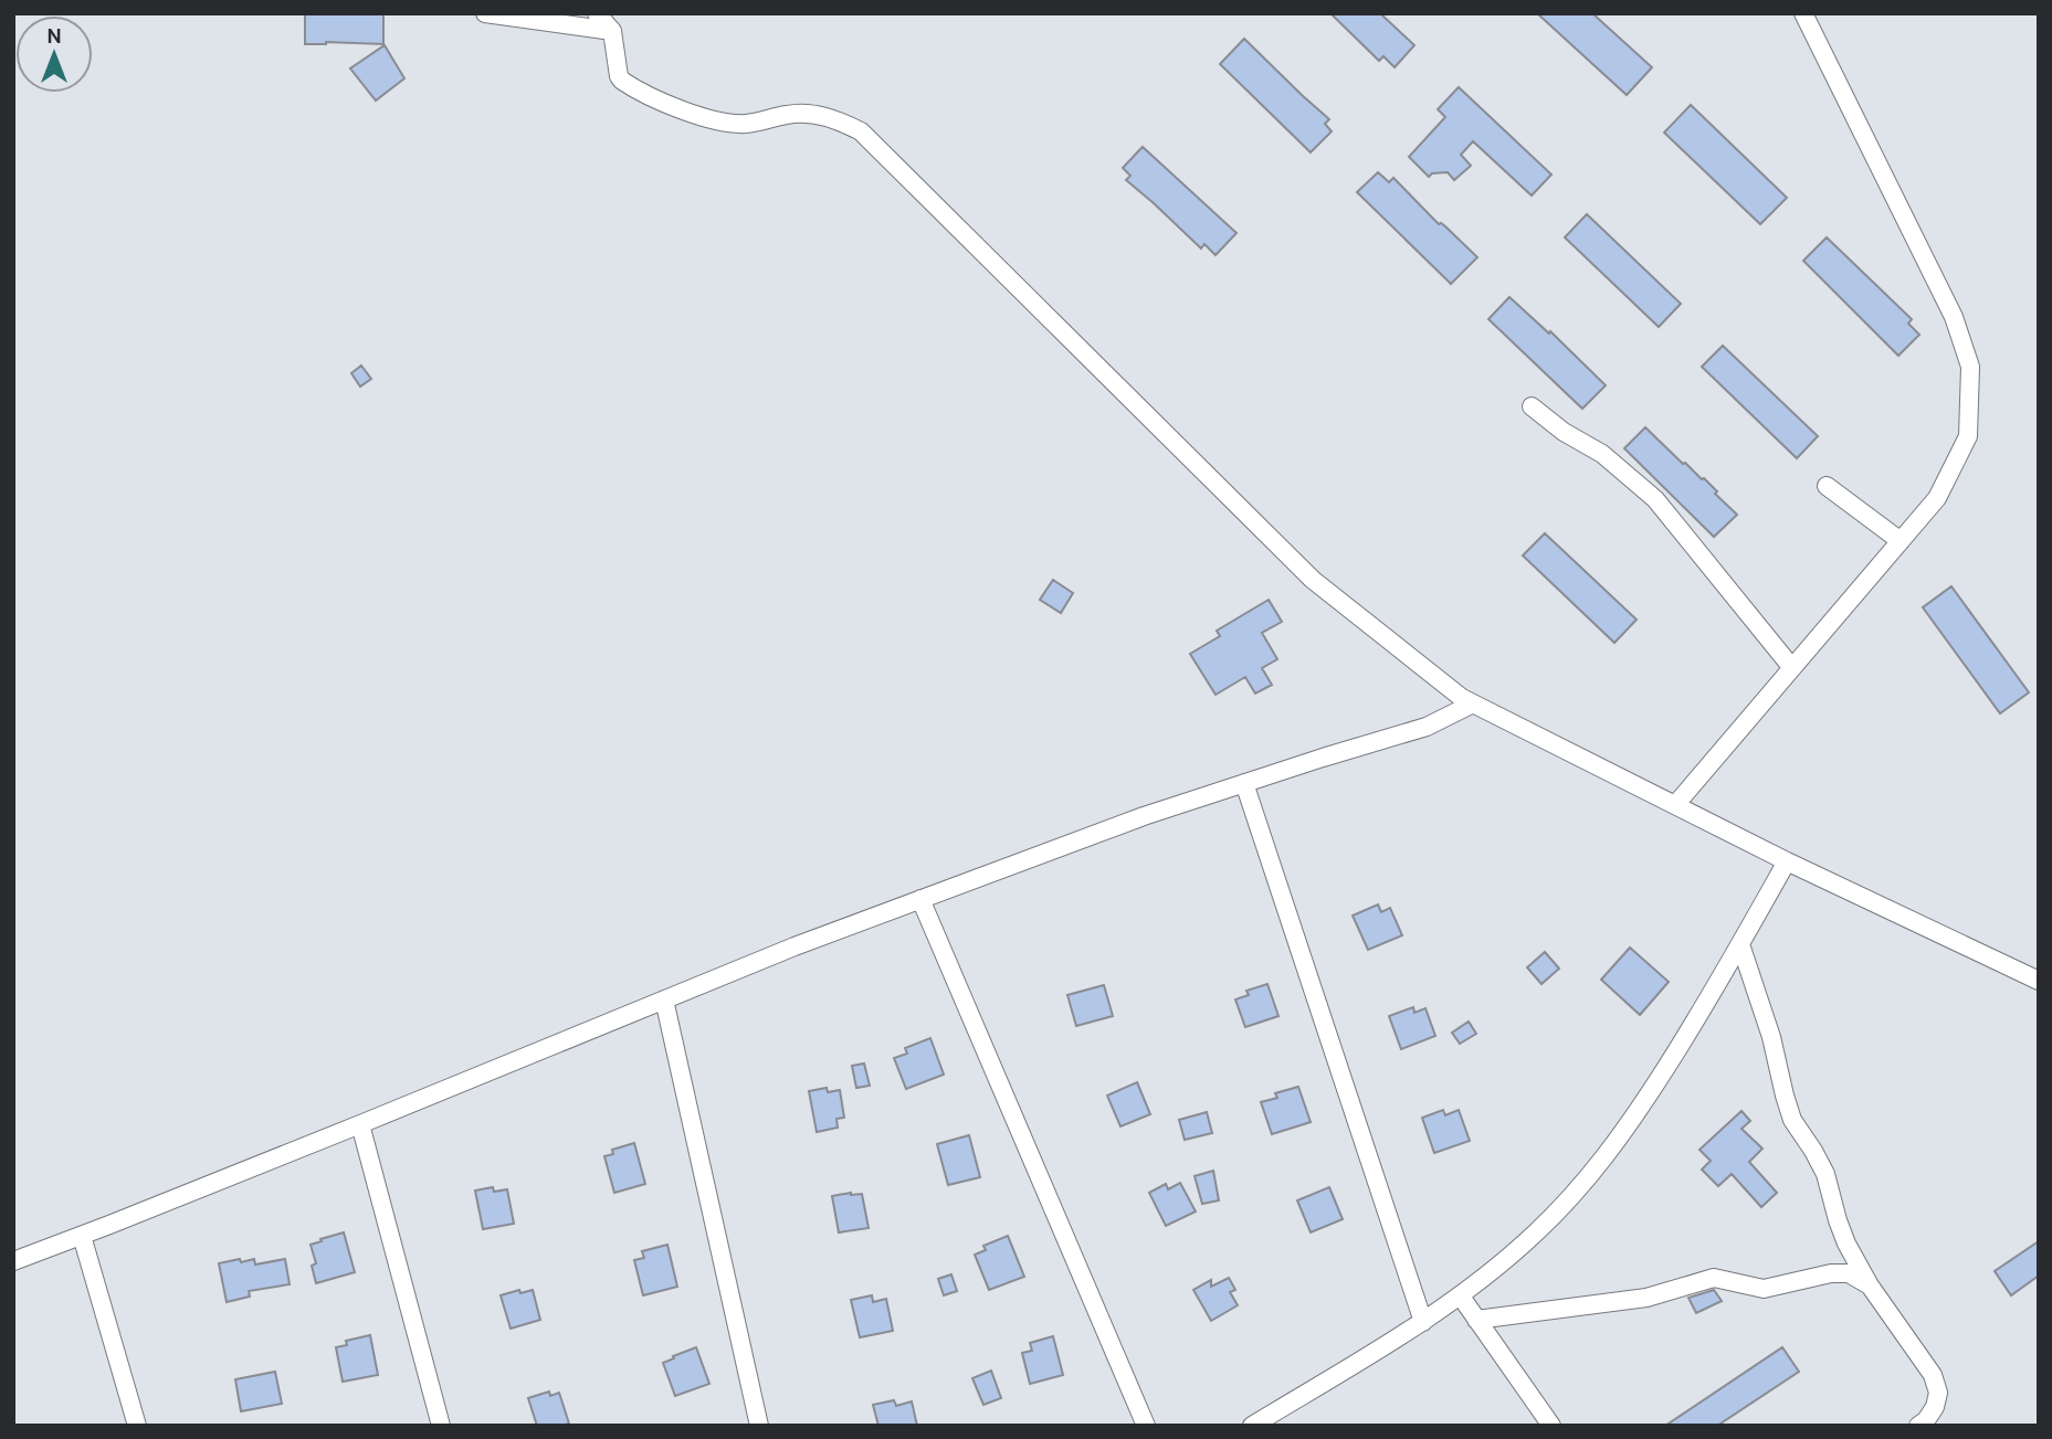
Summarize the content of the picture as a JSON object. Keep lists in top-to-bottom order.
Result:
{
  "north": "top"
}
